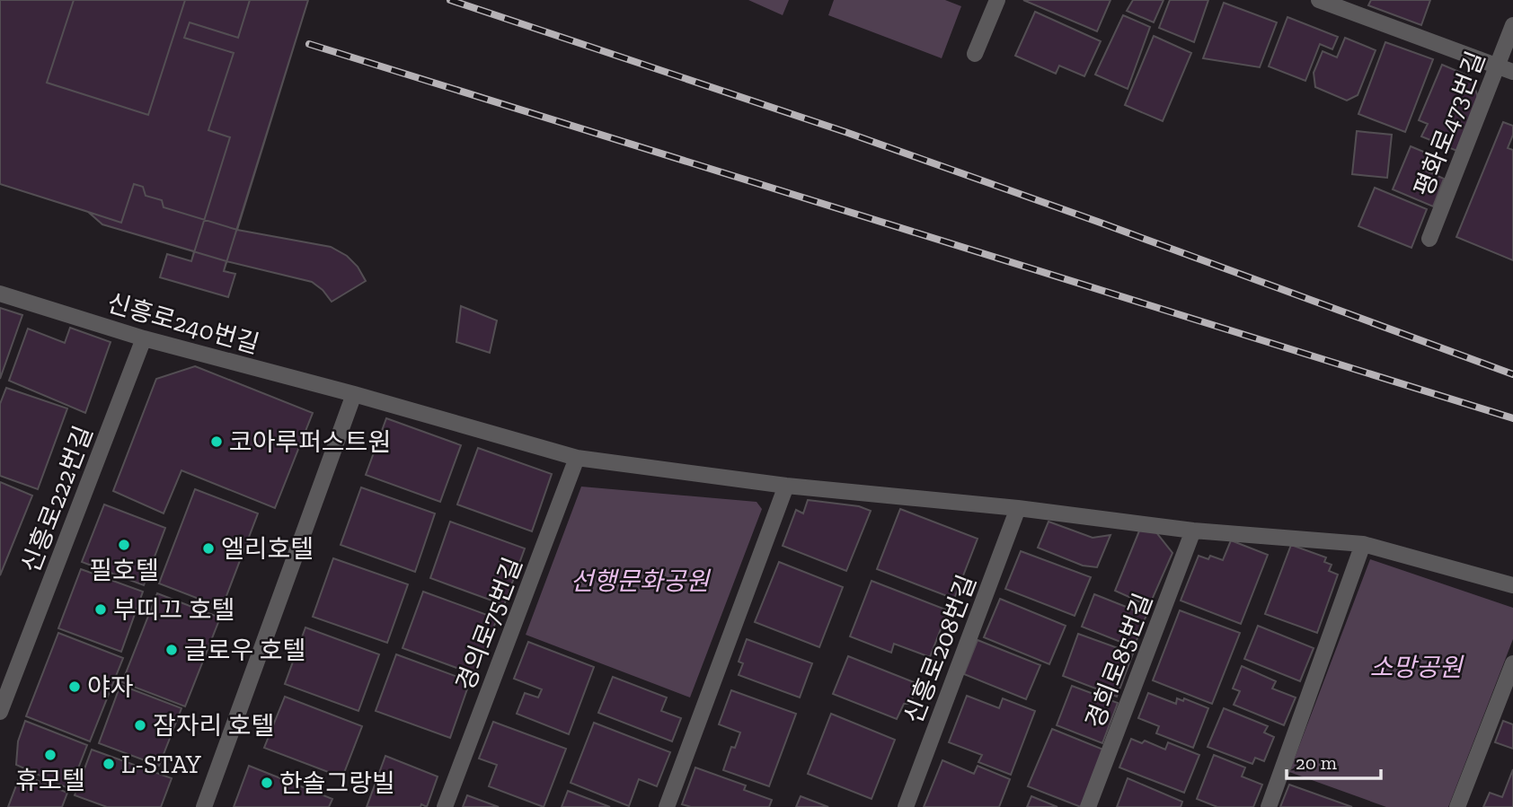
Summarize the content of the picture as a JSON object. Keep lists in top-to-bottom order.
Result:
{
  "streets": {
    "street": [
      "평화로473번길",
      "신흥로240번길",
      "신흥로222번길",
      "경의로75번길",
      "신흥로208번길",
      "경희로85번길"
    ]
  },
  "crossings": [
    ["신흥로240번길", "신흥로222번길"],
    ["신흥로240번길", "경의로75번길"],
    ["신흥로240번길", "신흥로208번길"],
    ["신흥로240번길", "경희로85번길"]
  ],
  "parks": ["선행문화공원", "소망공원"],
  "places": [
    "코아루퍼스트원",
    "필호텔",
    "엘리호텔",
    "부띠끄 호텔",
    "글로우 호텔",
    "야자",
    "잠자리 호텔",
    "휴모텔",
    "L-STAY",
    "한솔그랑빌"
  ],
  "scale_bar": "20 m"
}
